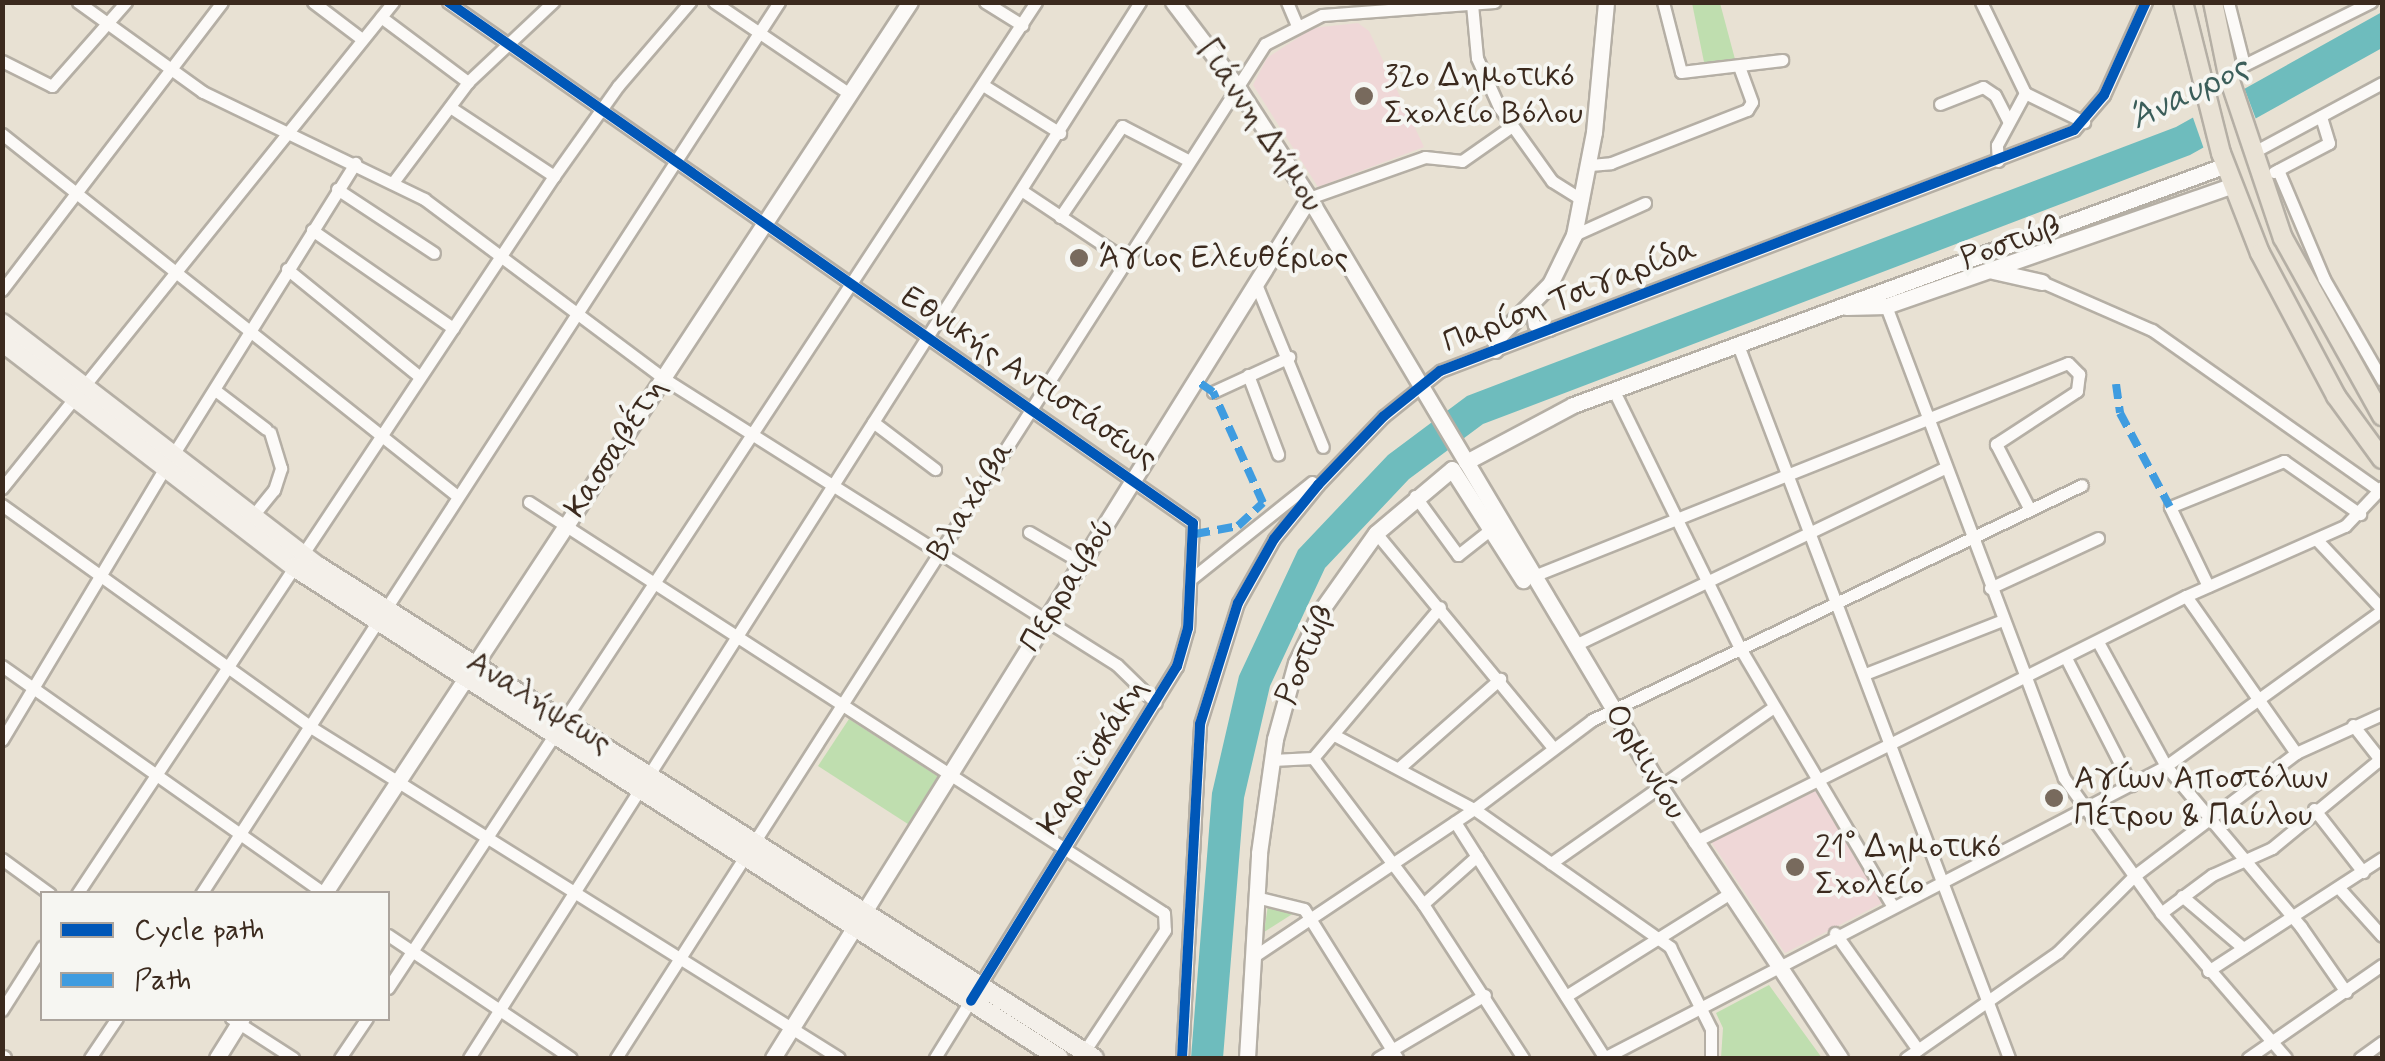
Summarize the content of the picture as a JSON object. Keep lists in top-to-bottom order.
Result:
{
  "streets": {
    "main road": ["Αναλήψεως"],
    "street": [
      "Γιάννη Δήμου",
      "Ροστώβ",
      "Παρίση Τσιγαρίδα",
      "Εθνικής Αντιστάσεως",
      "Κασσαβέτη",
      "Βλαχάβα",
      "Περραιβού",
      "Καραϊσκάκη",
      "Ορμινίου"
    ]
  },
  "crossings": [
    ["Γιάννη Δήμου", "Ροστώβ"],
    ["Γιάννη Δήμου", "Παρίση Τσιγαρίδα"],
    ["Γιάννη Δήμου", "Βλαχάβα"],
    ["Γιάννη Δήμου", "Περραιβού"],
    ["Γιάννη Δήμου", "Ορμινίου"],
    ["Ροστώβ", "Ορμινίου"],
    ["Εθνικής Αντιστάσεως", "Κασσαβέτη"],
    ["Εθνικής Αντιστάσεως", "Βλαχάβα"],
    ["Εθνικής Αντιστάσεως", "Περραιβού"],
    ["Εθνικής Αντιστάσεως", "Καραϊσκάκη"],
    ["Κασσαβέτη", "Αναλήψεως"],
    ["Βλαχάβα", "Αναλήψεως"],
    ["Περραιβού", "Αναλήψεως"],
    ["Αναλήψεως", "Καραϊσκάκη"]
  ],
  "water": ["Άναυρος"],
  "places": [
    "32ο Δημοτικό Σχολείο Βόλου",
    "Άγιος Ελευθέριος",
    "Αγίων Αποστόλων Πέτρου & Παύλου",
    "21° Δημοτικό Σχολείο"
  ],
  "legend": ["Cycle path", "Path"]
}
